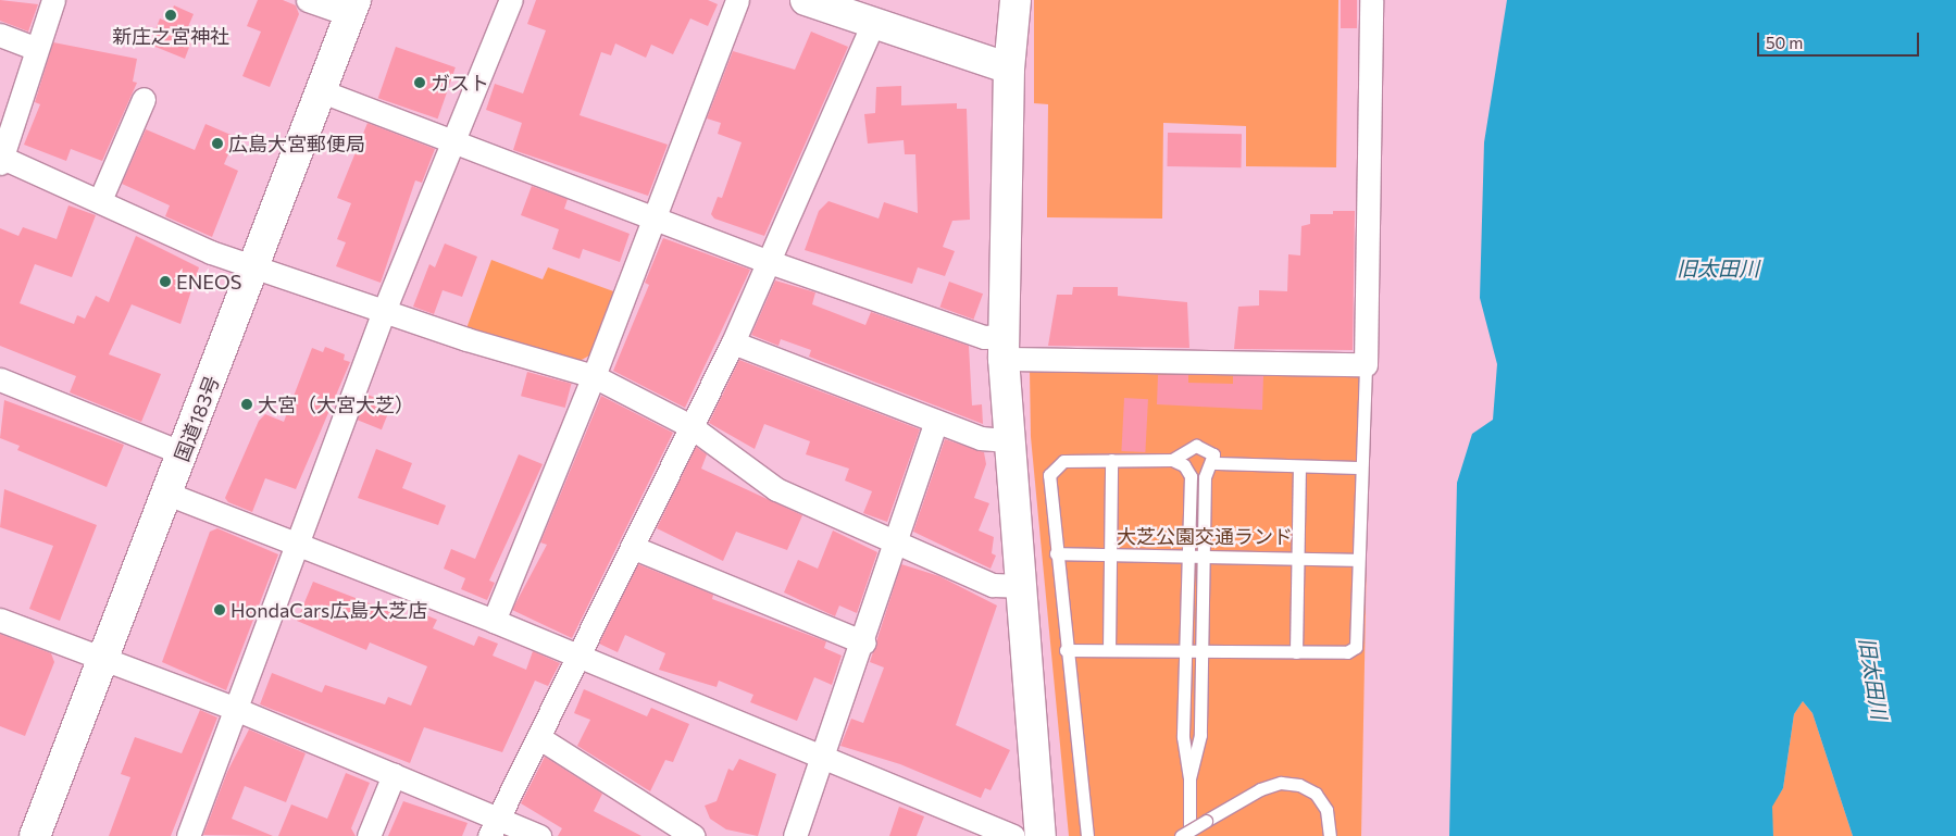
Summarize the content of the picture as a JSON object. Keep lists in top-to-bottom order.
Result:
{
  "streets": {
    "main road": ["国道183号"]
  },
  "water": ["旧太田川"],
  "parks": ["大芝公園交通ランド"],
  "places": [
    "新庄之宮神社",
    "ガスト",
    "広島大宮郵便局",
    "ENEOS",
    "大宮（大宮大芝）",
    "HondaCars広島大芝店"
  ],
  "scale_bar": "50 m"
}
